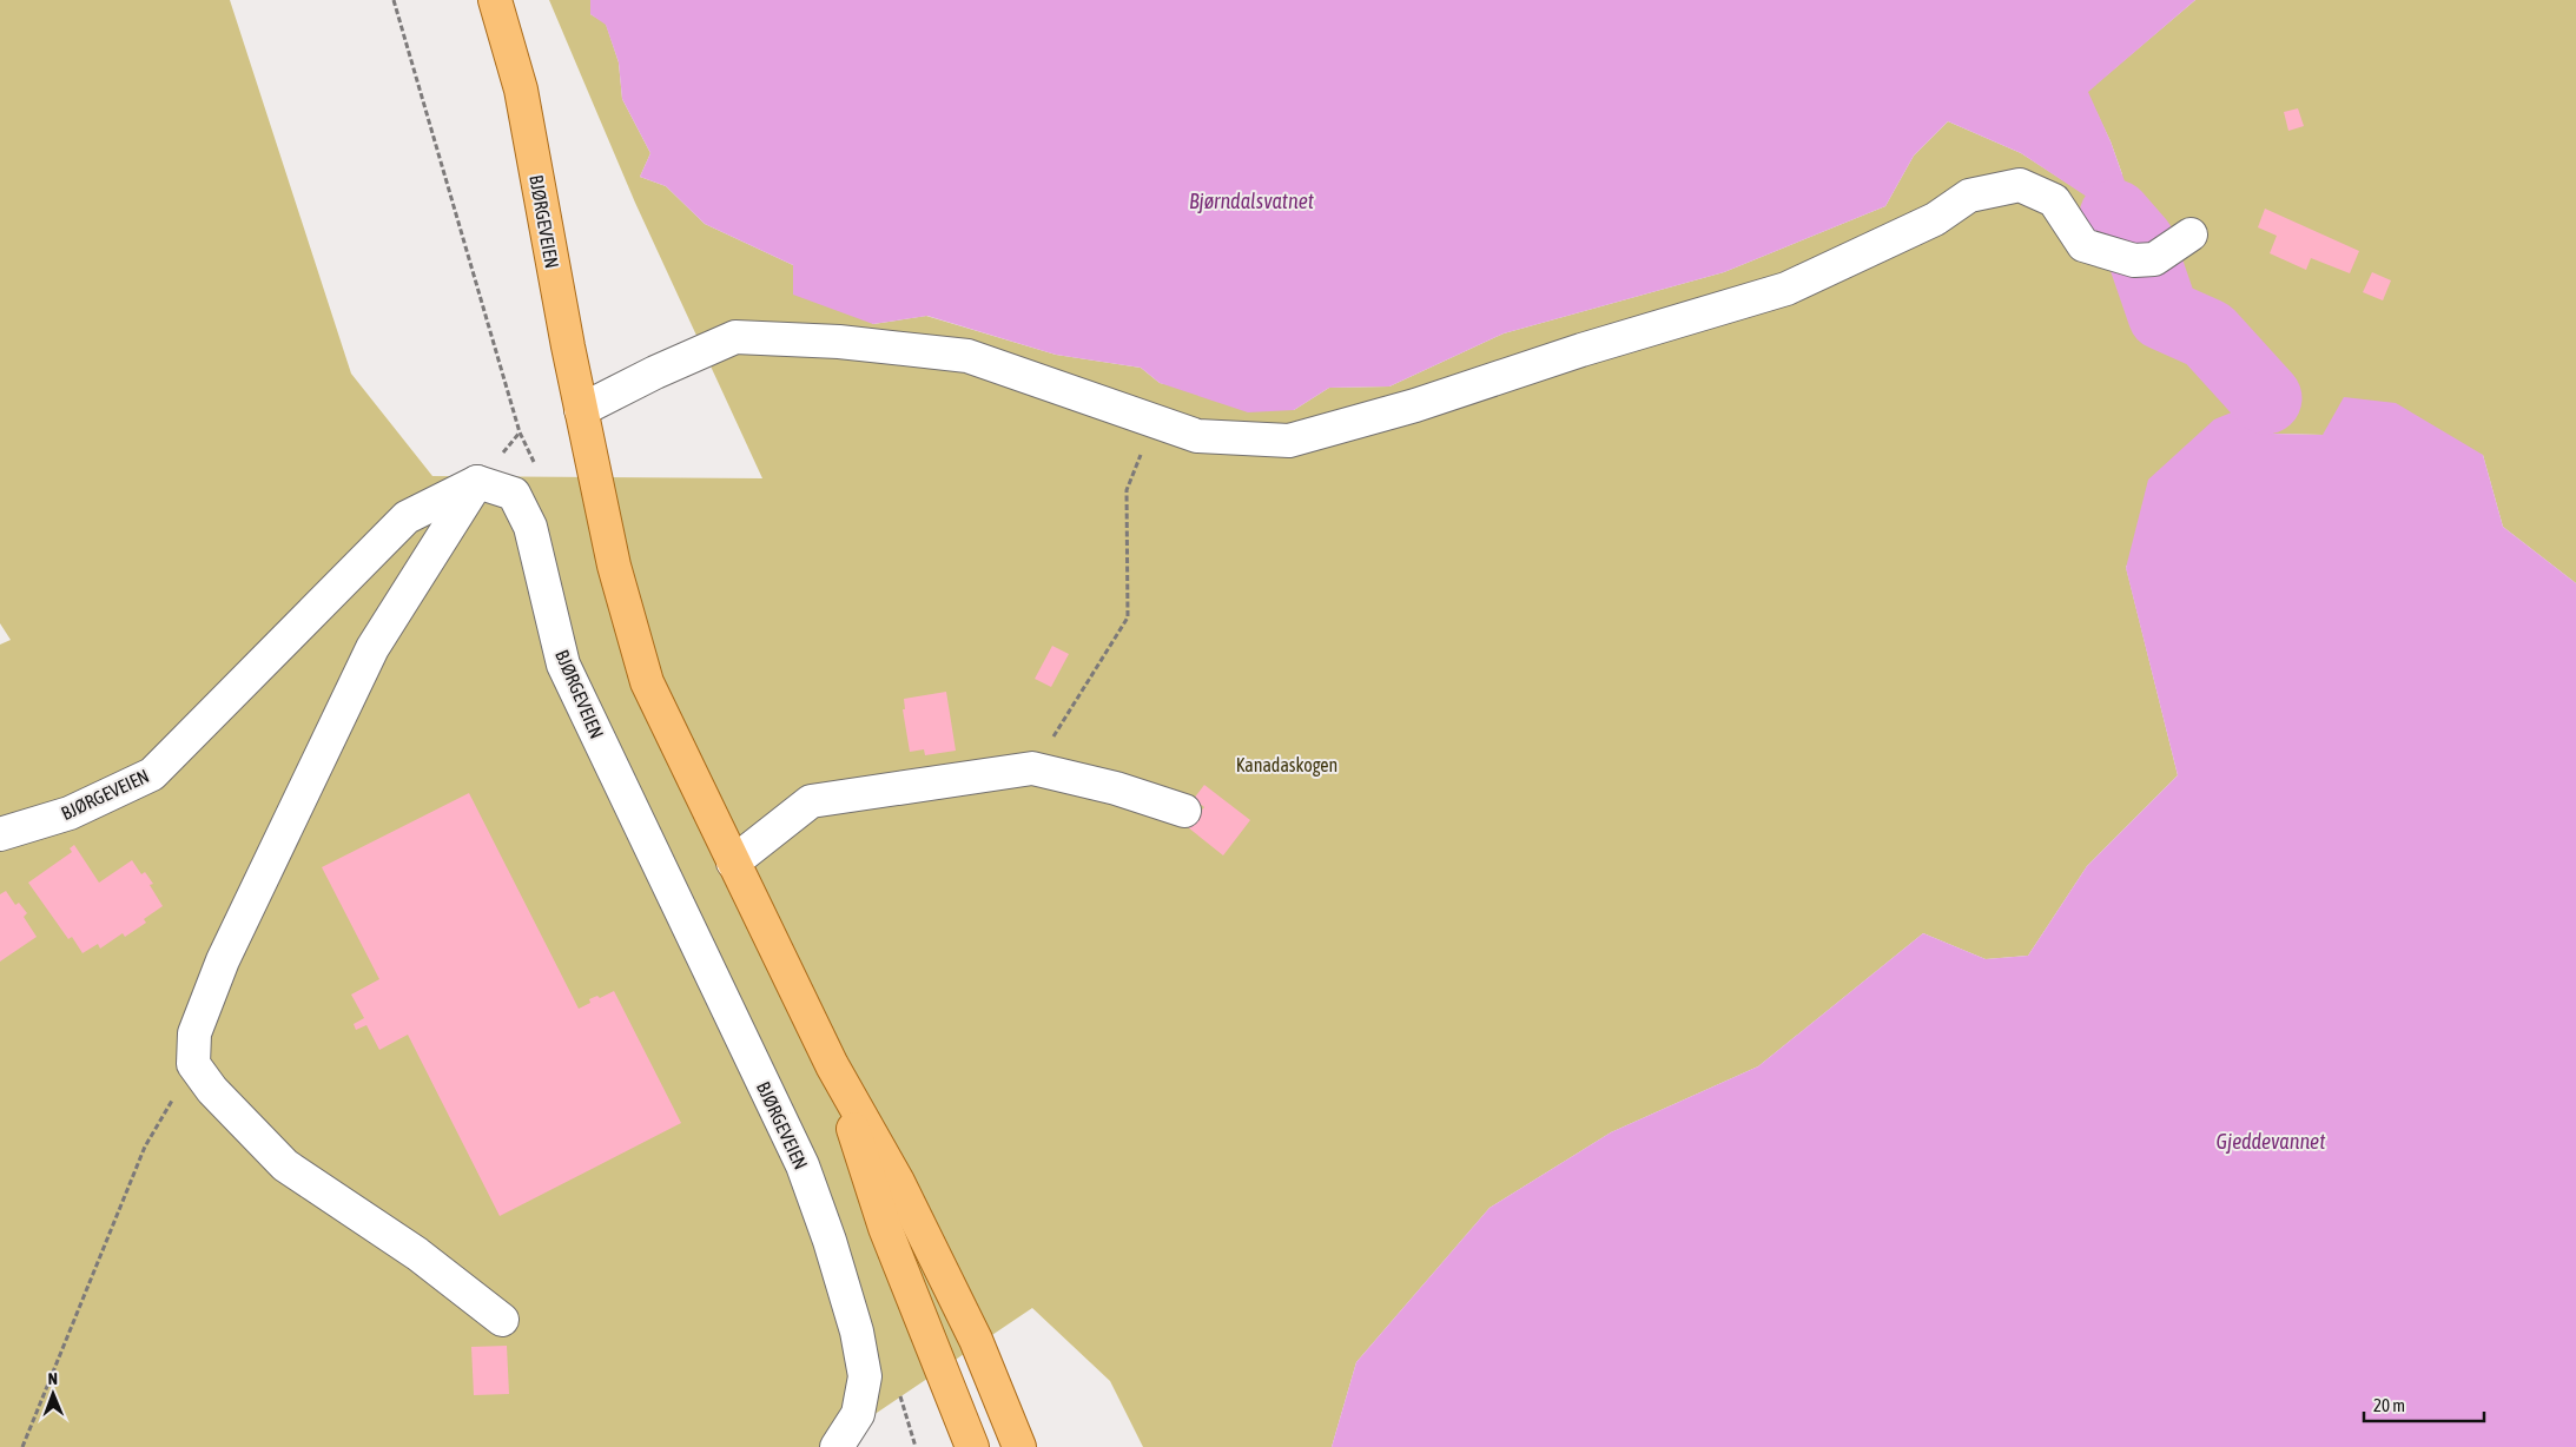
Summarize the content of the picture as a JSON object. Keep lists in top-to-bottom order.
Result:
{
  "streets": {
    "main road": ["BJØRGEVEIEN"]
  },
  "water": ["Bjørndalsvatnet", "Gjeddevannet"],
  "parks": ["Kanadaskogen"],
  "scale_bar": "20 m",
  "north": "top"
}
